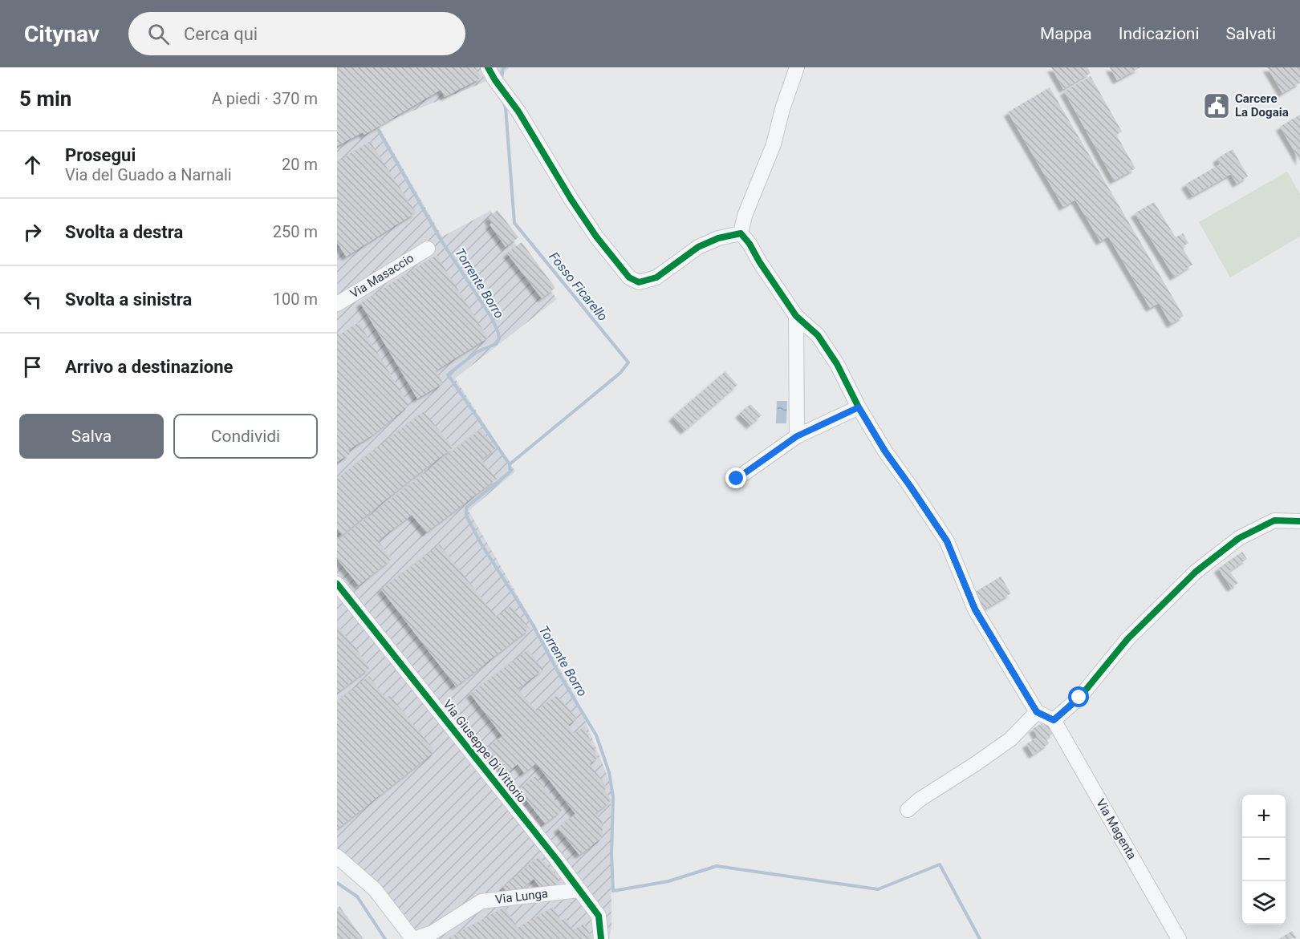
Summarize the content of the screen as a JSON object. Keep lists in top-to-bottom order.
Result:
{
  "streets": {
    "street": [
      "Via Masaccio",
      "Via Giuseppe Di Vittorio",
      "Via Magenta",
      "Via Lunga"
    ]
  },
  "crossings": [
    ["Via Giuseppe Di Vittorio", "Via Lunga"]
  ],
  "water": ["Torrente Borro", "Fosso Ficarello"],
  "places": {
    "public building": ["Carcere La Dogaia"]
  },
  "page": {
    "header": "Citynav",
    "search": "Cerca qui",
    "nav": ["Mappa", "Indicazioni", "Salvati"],
    "heading": ["5 min", "A piedi · 370 m"],
    "list": [
      ["Prosegui", "Via del Guado a Narnali", "20 m"],
      ["Svolta a destra", "250 m"],
      ["Svolta a sinistra", "100 m"],
      "Arrivo a destinazione"
    ],
    "buttons": ["Salva", "Condividi"],
    "map_buttons": ["+", "−"]
  }
}
